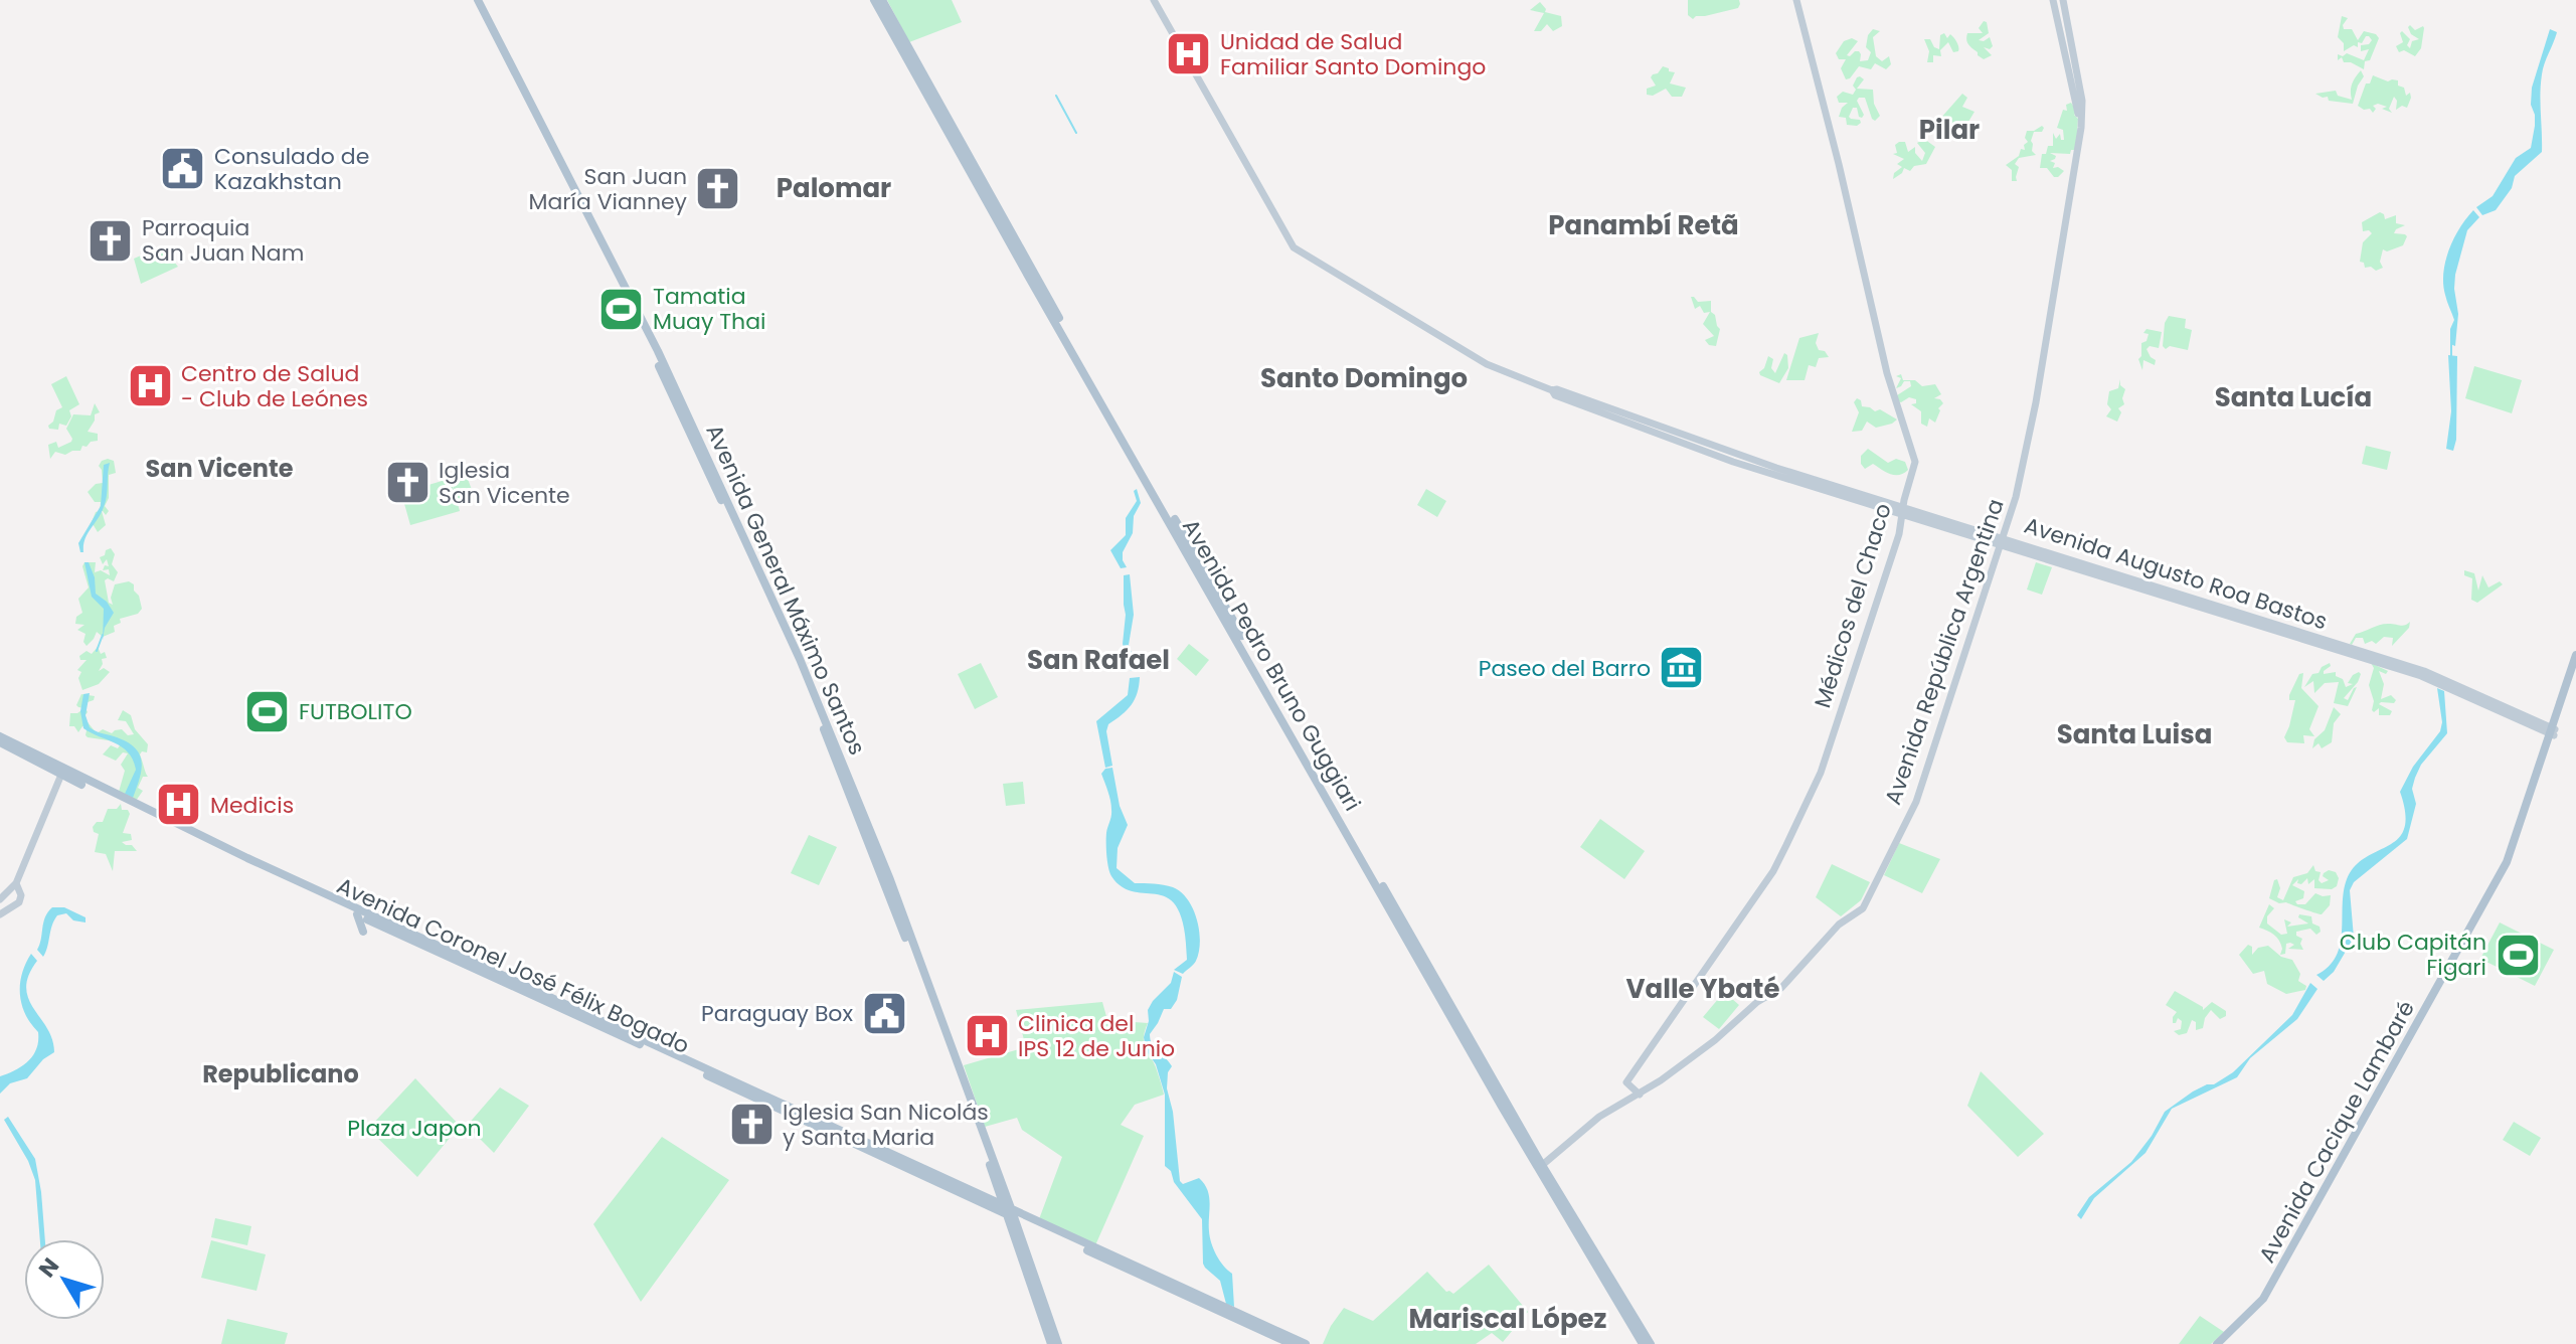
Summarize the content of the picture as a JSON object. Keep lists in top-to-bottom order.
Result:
{
  "streets": {
    "main road": [
      "Avenida Augusto Roa Bastos",
      "Avenida General Máximo Santos",
      "Médicos del Chaco",
      "Avenida República Argentina",
      "Avenida Pedro Bruno Guggiari",
      "Avenida Coronel José Félix Bogado",
      "Avenida Cacique Lambaré"
    ]
  },
  "crossings": [
    ["Avenida Augusto Roa Bastos", "Médicos del Chaco"],
    ["Avenida Augusto Roa Bastos", "Avenida República Argentina"],
    ["Avenida Augusto Roa Bastos", "Avenida Cacique Lambaré"],
    ["Avenida General Máximo Santos", "Avenida Coronel José Félix Bogado"],
    ["Médicos del Chaco", "Avenida República Argentina"],
    ["Avenida República Argentina", "Avenida Pedro Bruno Guggiari"]
  ],
  "districts": [
    "Pilar",
    "Palomar",
    "Panambí Retã",
    "Santo Domingo",
    "Santa Lucía",
    "San Vicente",
    "San Rafael",
    "Santa Luisa",
    "Valle Ybaté",
    "Republicano",
    "Mariscal López"
  ],
  "parks": ["Plaza Japon"],
  "places": {
    "hospital": [
      "Unidad de Salud Familiar Santo Domingo",
      "Centro de Salud - Club de Leónes",
      "Medicis",
      "Clinica del IPS 12 de Junio"
    ],
    "public building": ["Consulado de Kazakhstan", "Paraguay Box"],
    "church": [
      "San Juan María Vianney",
      "Parroquia San Juan Nam",
      "Iglesia San Vicente",
      "Iglesia San Nicolás y Santa Maria"
    ],
    "sports": ["Tamatia Muay Thai", "FUTBOLITO", "Club Capitán Figari"],
    "museum": ["Paseo del Barro"]
  },
  "north": "top left"
}
